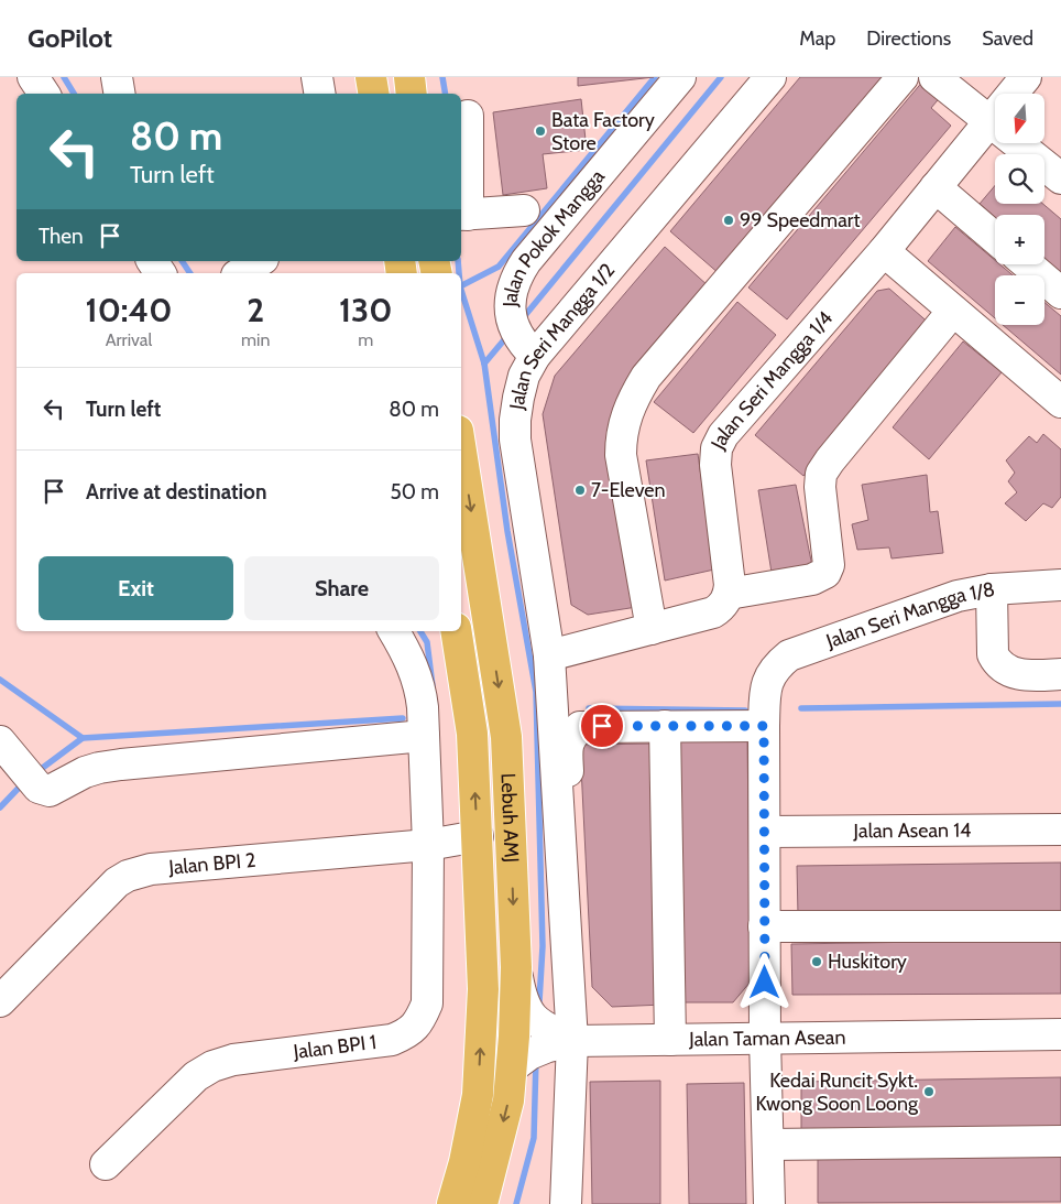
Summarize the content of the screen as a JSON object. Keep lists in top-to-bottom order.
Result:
{
  "streets": {
    "highway": ["Lebuh AMJ"],
    "street": [
      "Jalan Pokok Mangga",
      "Jalan Seri Mangga 1/2",
      "Jalan Seri Mangga 1/4",
      "Jalan Seri Mangga 1/8",
      "Jalan Asean 14",
      "Jalan BPI 2",
      "Jalan Taman Asean",
      "Jalan BPI 1"
    ]
  },
  "crossings": [
    ["Jalan Pokok Mangga", "Jalan Seri Mangga 1/2"],
    ["Jalan Seri Mangga 1/2", "Jalan Taman Asean"],
    ["Lebuh AMJ", "Jalan BPI 2"],
    ["Lebuh AMJ", "Jalan Taman Asean"],
    ["Jalan BPI 2", "Jalan BPI 1"]
  ],
  "places": [
    "Bata Factory Store",
    "99 Speedmart",
    "7-Eleven",
    "Huskitory",
    "Kedai Runcit Sykt. Kwong Soon Loong"
  ],
  "north": "bottom",
  "page": {
    "header": "GoPilot",
    "nav": ["Map", "Directions", "Saved"],
    "map_buttons": ["+", "−"],
    "turn": ["80 m", "Turn left"],
    "then": "Then",
    "eta": [
      "10:40",
      "Arrival",
      "2",
      "min",
      "130",
      "m"
    ],
    "list": [
      {
        "name": "Turn left",
        "value": "80 m"
      },
      {
        "name": "Arrive at destination",
        "value": "50 m"
      }
    ],
    "buttons": ["Exit", "Share"]
  }
}
